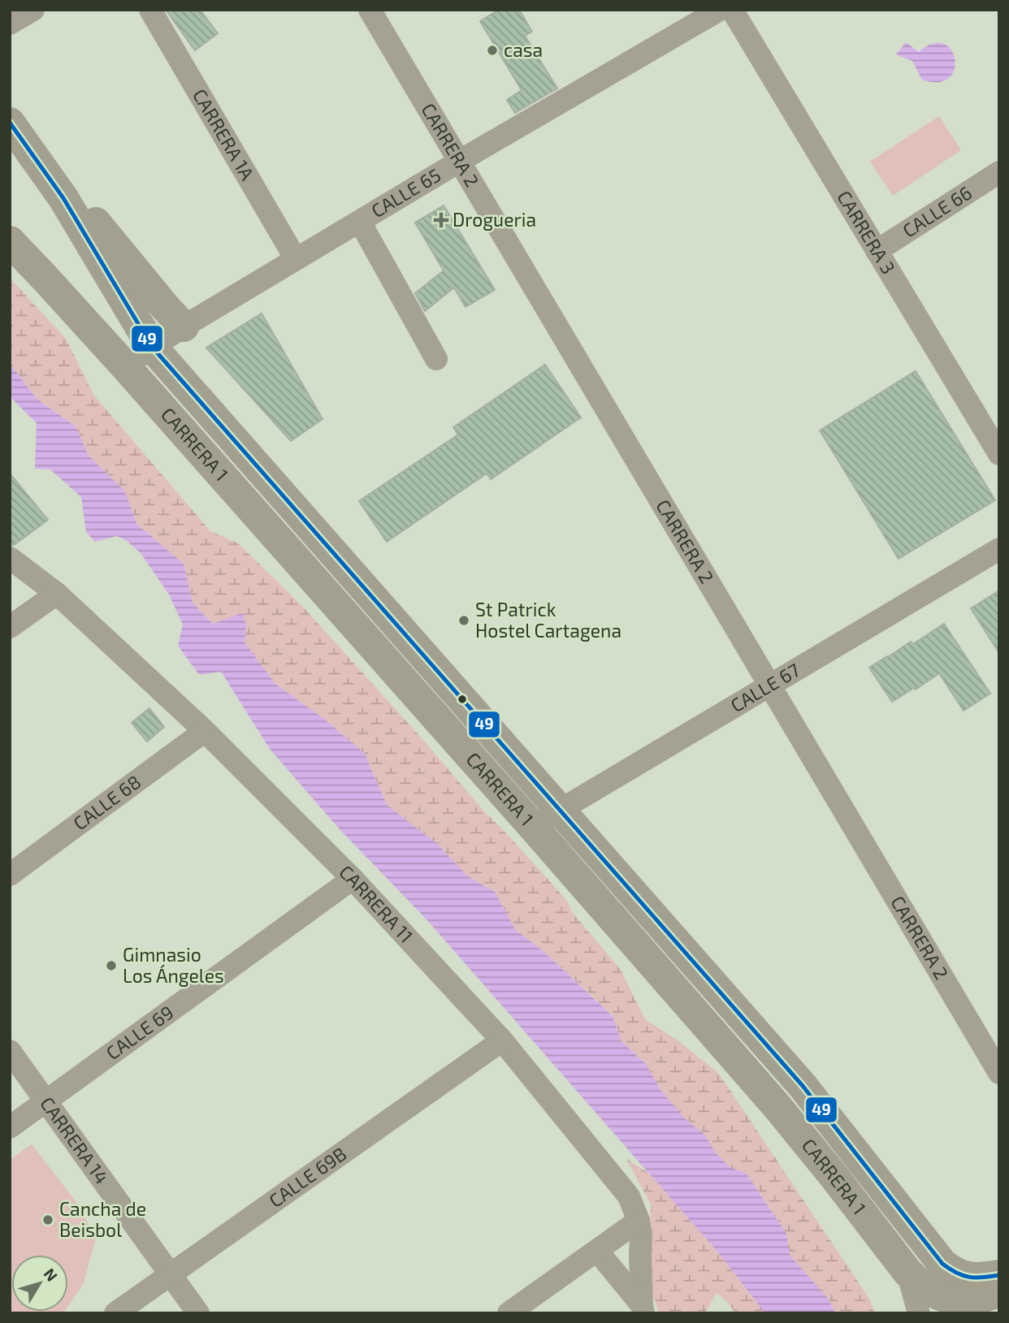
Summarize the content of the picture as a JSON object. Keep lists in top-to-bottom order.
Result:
{
  "streets": {
    "main road": ["CARRERA 1"],
    "street": [
      "CARRERA 1A",
      "CARRERA 2",
      "CALLE 65",
      "CALLE 66",
      "CARRERA 3",
      "CALLE 67",
      "CALLE 68",
      "CARRERA 11",
      "CALLE 69",
      "CARRERA 14",
      "CALLE 69B"
    ]
  },
  "crossings": [
    ["CARRERA 1A", "CALLE 65"],
    ["CARRERA 2", "CALLE 65"],
    ["CARRERA 2", "CALLE 67"],
    ["CALLE 65", "CARRERA 1"],
    ["CALLE 66", "CARRERA 3"],
    ["CARRERA 1", "CALLE 67"],
    ["CALLE 68", "CARRERA 11"],
    ["CARRERA 11", "CALLE 69"],
    ["CARRERA 11", "CALLE 69B"],
    ["CALLE 69", "CARRERA 14"],
    ["CARRERA 14", "CALLE 69B"]
  ],
  "places": {
    "other": [
      "casa",
      "St Patrick Hostel Cartagena",
      "Gimnasio Los Ángeles",
      "Cancha de Beisbol"
    ],
    "health": ["Drogueria"]
  },
  "lines": ["transit line 49"],
  "north": "top right"
}
